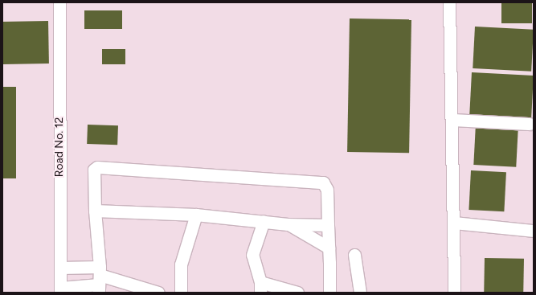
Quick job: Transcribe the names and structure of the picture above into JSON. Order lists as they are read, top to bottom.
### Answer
{
  "streets": {
    "street": ["Road No. 12"]
  }
}
